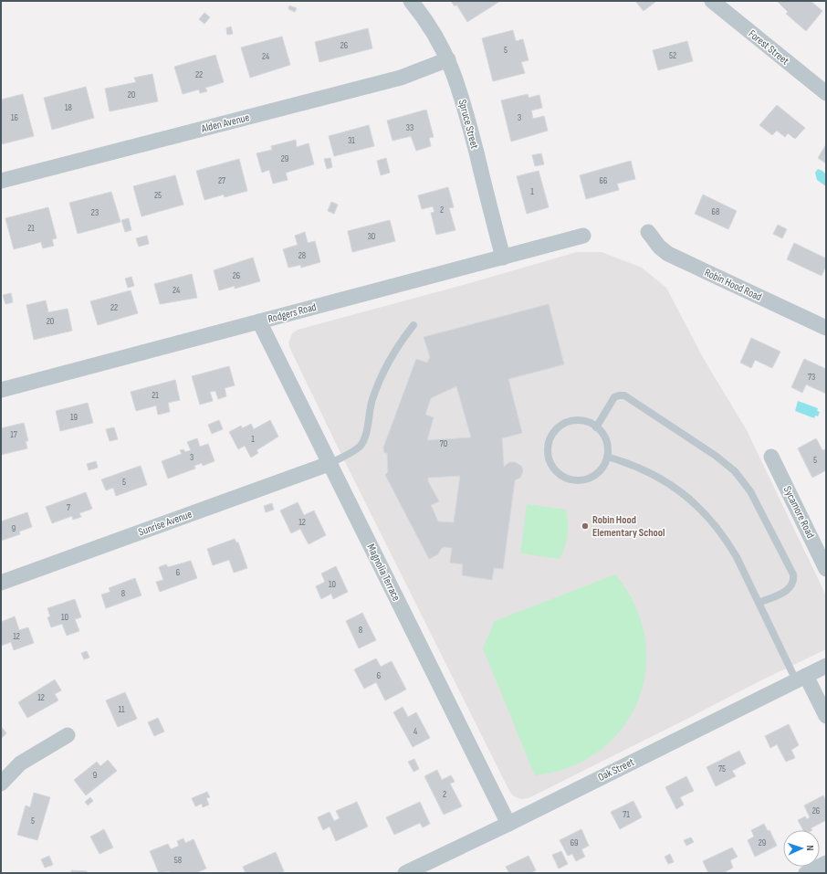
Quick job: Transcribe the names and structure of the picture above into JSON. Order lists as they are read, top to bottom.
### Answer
{
  "streets": {
    "street": [
      "Forest Street",
      "Alden Avenue",
      "Spruce Street",
      "Robin Hood Road",
      "Rodgers Road",
      "Sycamore Road",
      "Sunrise Avenue",
      "Magnolia Terrace",
      "Oak Street"
    ]
  },
  "crossings": [
    ["Alden Avenue", "Spruce Street"],
    ["Spruce Street", "Rodgers Road"],
    ["Rodgers Road", "Magnolia Terrace"],
    ["Sunrise Avenue", "Magnolia Terrace"],
    ["Magnolia Terrace", "Oak Street"]
  ],
  "places": ["Robin Hood Elementary School"],
  "house_numbers": [
    "26",
    "5",
    "52",
    "24",
    "22",
    "20",
    "18",
    "16",
    "3",
    "33",
    "31",
    "29",
    "27",
    "66",
    "1",
    "25",
    "2",
    "68",
    "23",
    "21",
    "30",
    "28",
    "26",
    "24",
    "22",
    "20",
    "73",
    "21",
    "19",
    "17",
    "1",
    "70",
    "3",
    "5",
    "5",
    "7",
    "12",
    "9",
    "6",
    "10",
    "8",
    "10",
    "8",
    "12",
    "6",
    "12",
    "11",
    "4",
    "75",
    "9",
    "2",
    "26",
    "71",
    "5",
    "69",
    "29",
    "58"
  ],
  "north": "right"
}
